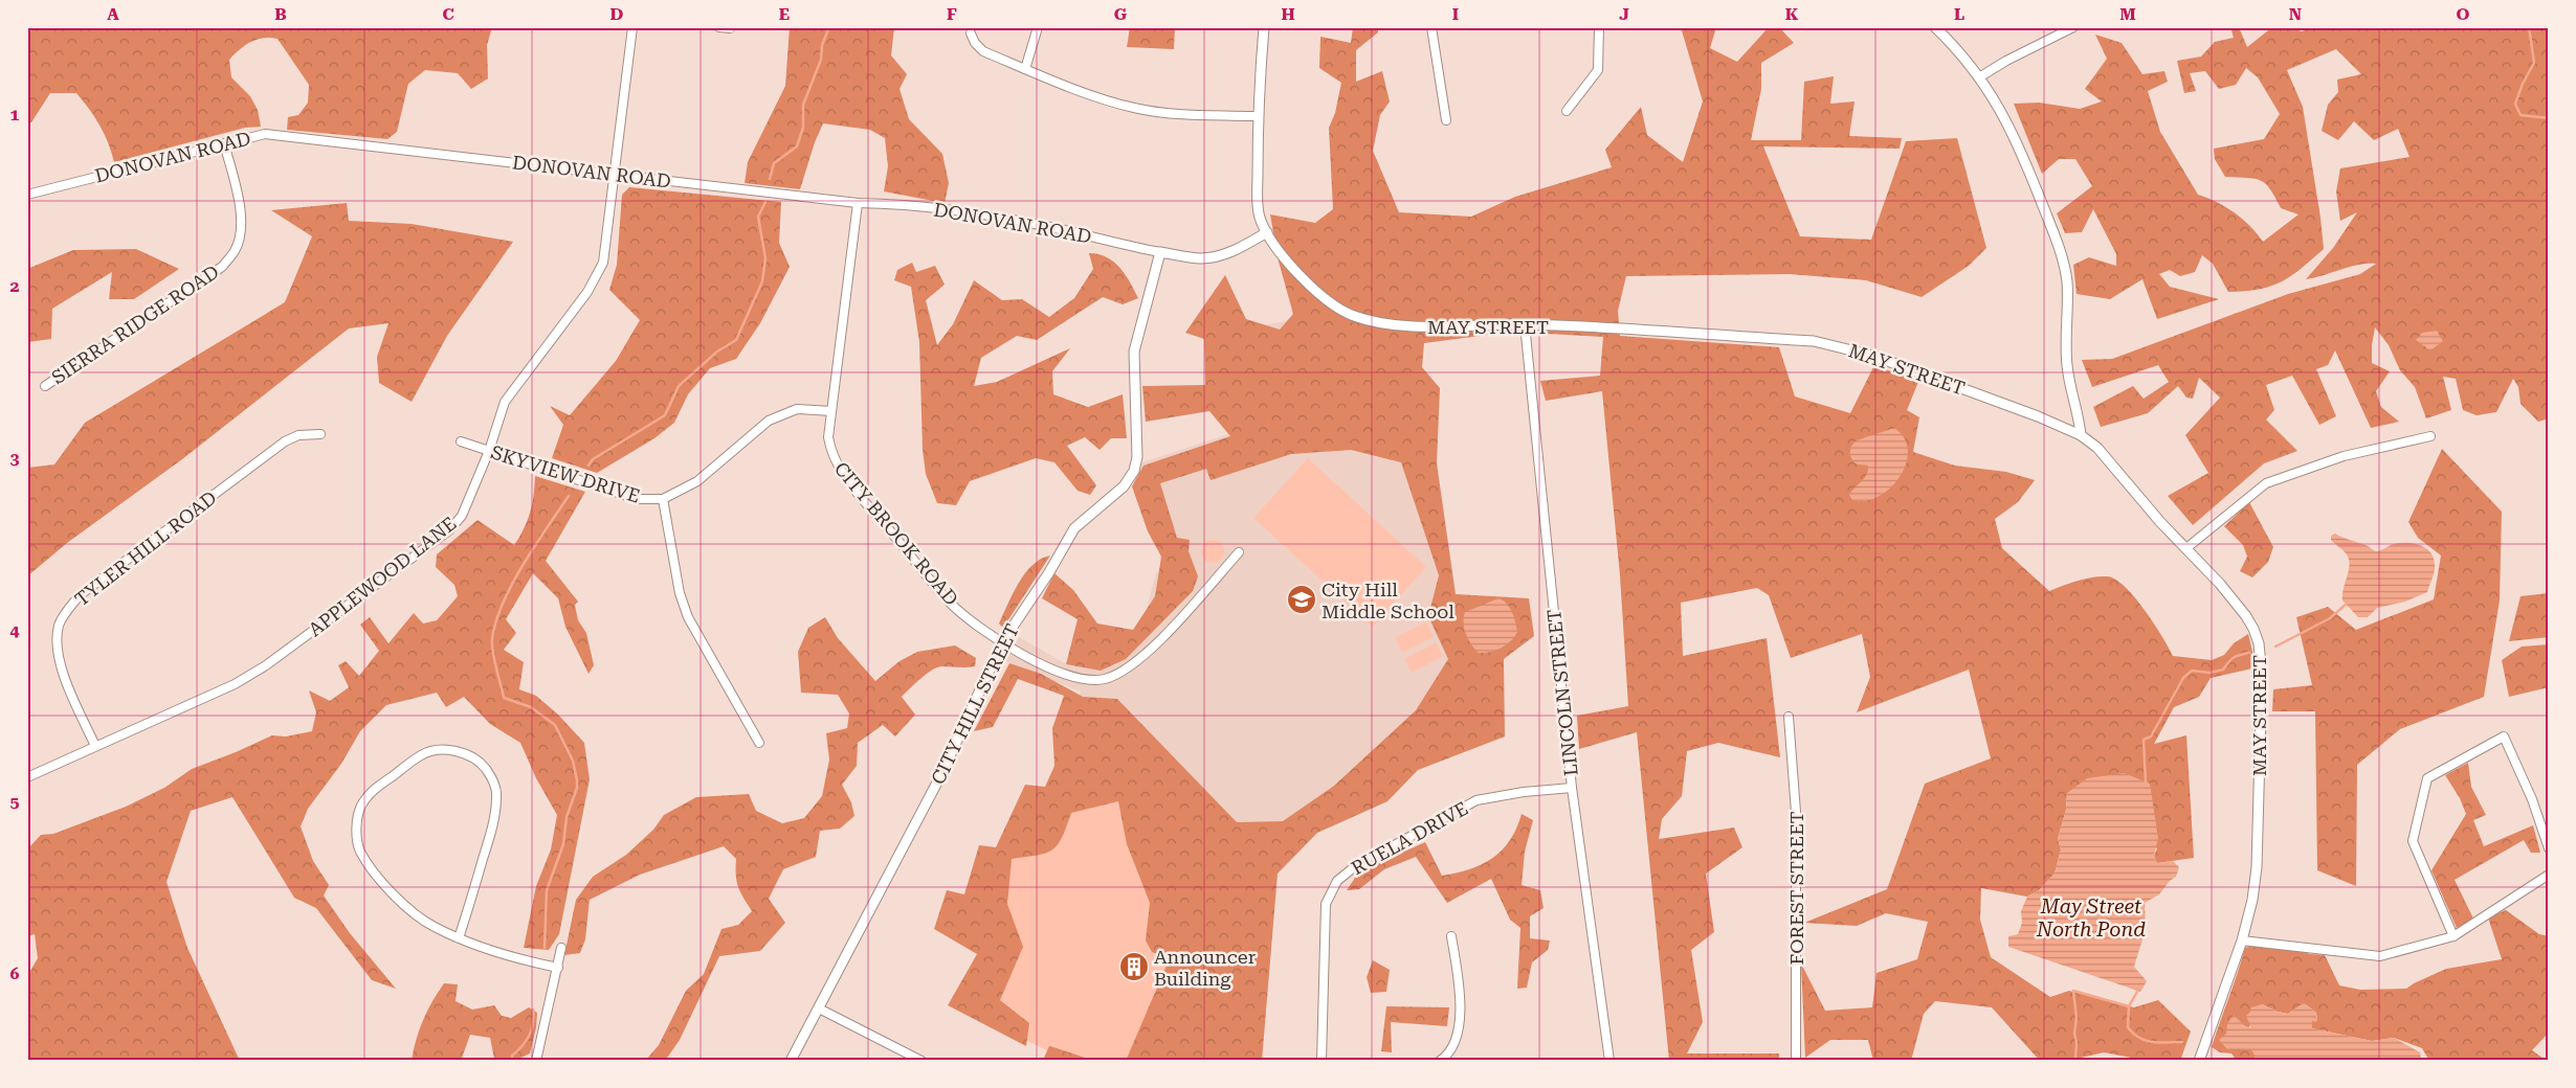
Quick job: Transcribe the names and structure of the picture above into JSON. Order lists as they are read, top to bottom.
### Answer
{
  "streets": {
    "street": [
      "DONOVAN ROAD",
      "SIERRA RIDGE ROAD",
      "MAY STREET",
      "SKYVIEW DRIVE",
      "CITY BROOK ROAD",
      "TYLER HILL ROAD",
      "APPLEWOOD LANE",
      "LINCOLN STREET",
      "CITY HILL STREET",
      "RUELA DRIVE",
      "FOREST STREET"
    ]
  },
  "crossings": [
    ["DONOVAN ROAD", "SIERRA RIDGE ROAD"],
    ["DONOVAN ROAD", "CITY BROOK ROAD"],
    ["DONOVAN ROAD", "APPLEWOOD LANE"],
    ["DONOVAN ROAD", "CITY HILL STREET"],
    ["MAY STREET", "LINCOLN STREET"],
    ["SKYVIEW DRIVE", "CITY BROOK ROAD"],
    ["SKYVIEW DRIVE", "APPLEWOOD LANE"],
    ["CITY BROOK ROAD", "CITY HILL STREET"],
    ["TYLER HILL ROAD", "APPLEWOOD LANE"],
    ["LINCOLN STREET", "RUELA DRIVE"]
  ],
  "water": ["May Street North Pond"],
  "places": {
    "school or university": ["City Hill Middle School"],
    "building": ["Announcer Building"]
  },
  "grid": {
    "columns": [
      "A",
      "B",
      "C",
      "D",
      "E",
      "F",
      "G",
      "H",
      "I",
      "J",
      "K",
      "L",
      "M",
      "N",
      "O"
    ],
    "rows": [
      "1",
      "2",
      "3",
      "4",
      "5",
      "6"
    ]
  }
}
